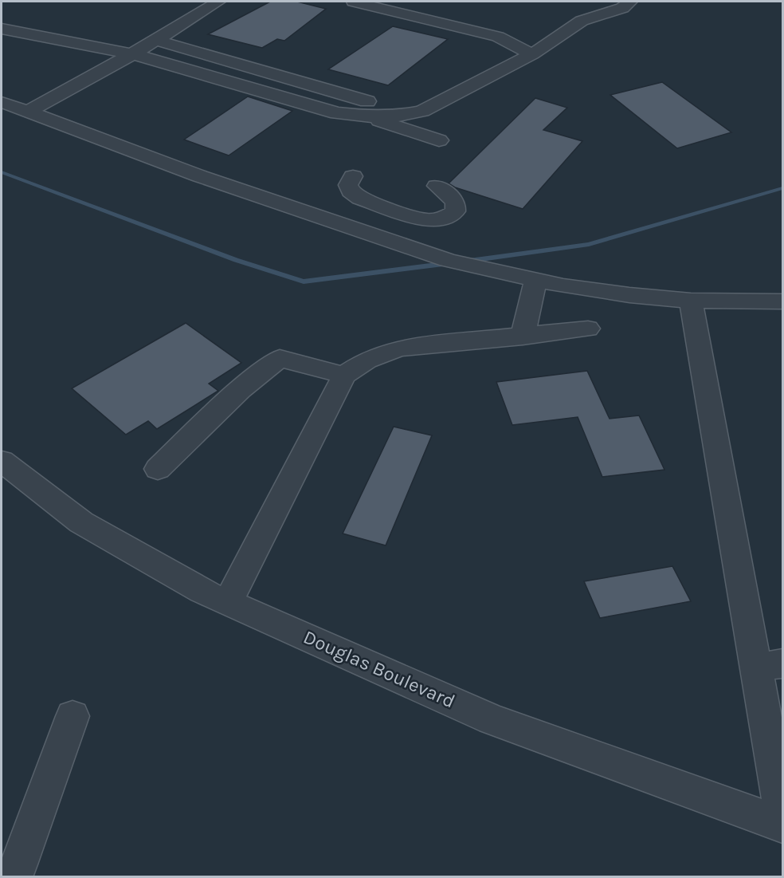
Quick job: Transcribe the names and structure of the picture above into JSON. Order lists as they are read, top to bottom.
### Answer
{
  "streets": {
    "street": ["Douglas Boulevard"]
  }
}
